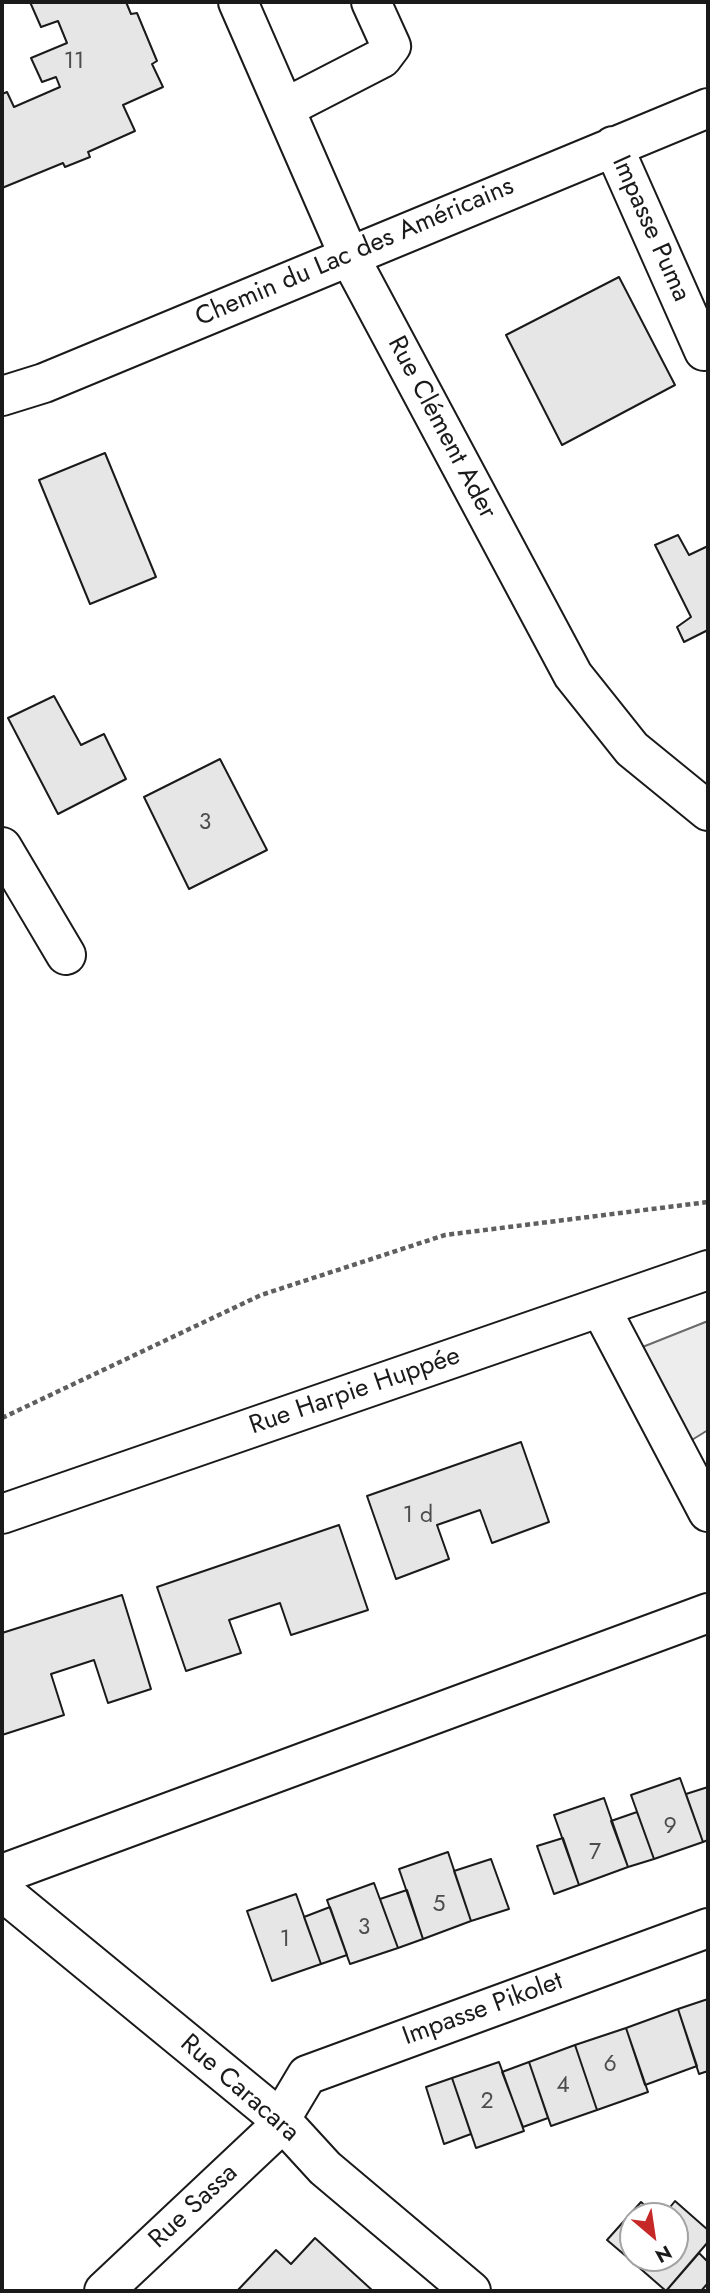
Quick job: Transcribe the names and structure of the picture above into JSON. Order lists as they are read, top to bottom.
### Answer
{
  "streets": {
    "street": [
      "Impasse Puma",
      "Chemin du Lac des Américains",
      "Rue Clément Ader",
      "Rue Harpie Huppée",
      "Impasse Pikolet",
      "Rue Caracara",
      "Rue Sassa"
    ]
  },
  "crossings": [
    ["Impasse Puma", "Chemin du Lac des Américains"],
    ["Chemin du Lac des Américains", "Rue Clément Ader"],
    ["Impasse Pikolet", "Rue Caracara"],
    ["Impasse Pikolet", "Rue Sassa"],
    ["Rue Caracara", "Rue Sassa"]
  ],
  "house_numbers": [
    "11",
    "3",
    "1 d",
    "9",
    "7",
    "5",
    "3",
    "1",
    "6",
    "4",
    "2"
  ],
  "north": "bottom right"
}
